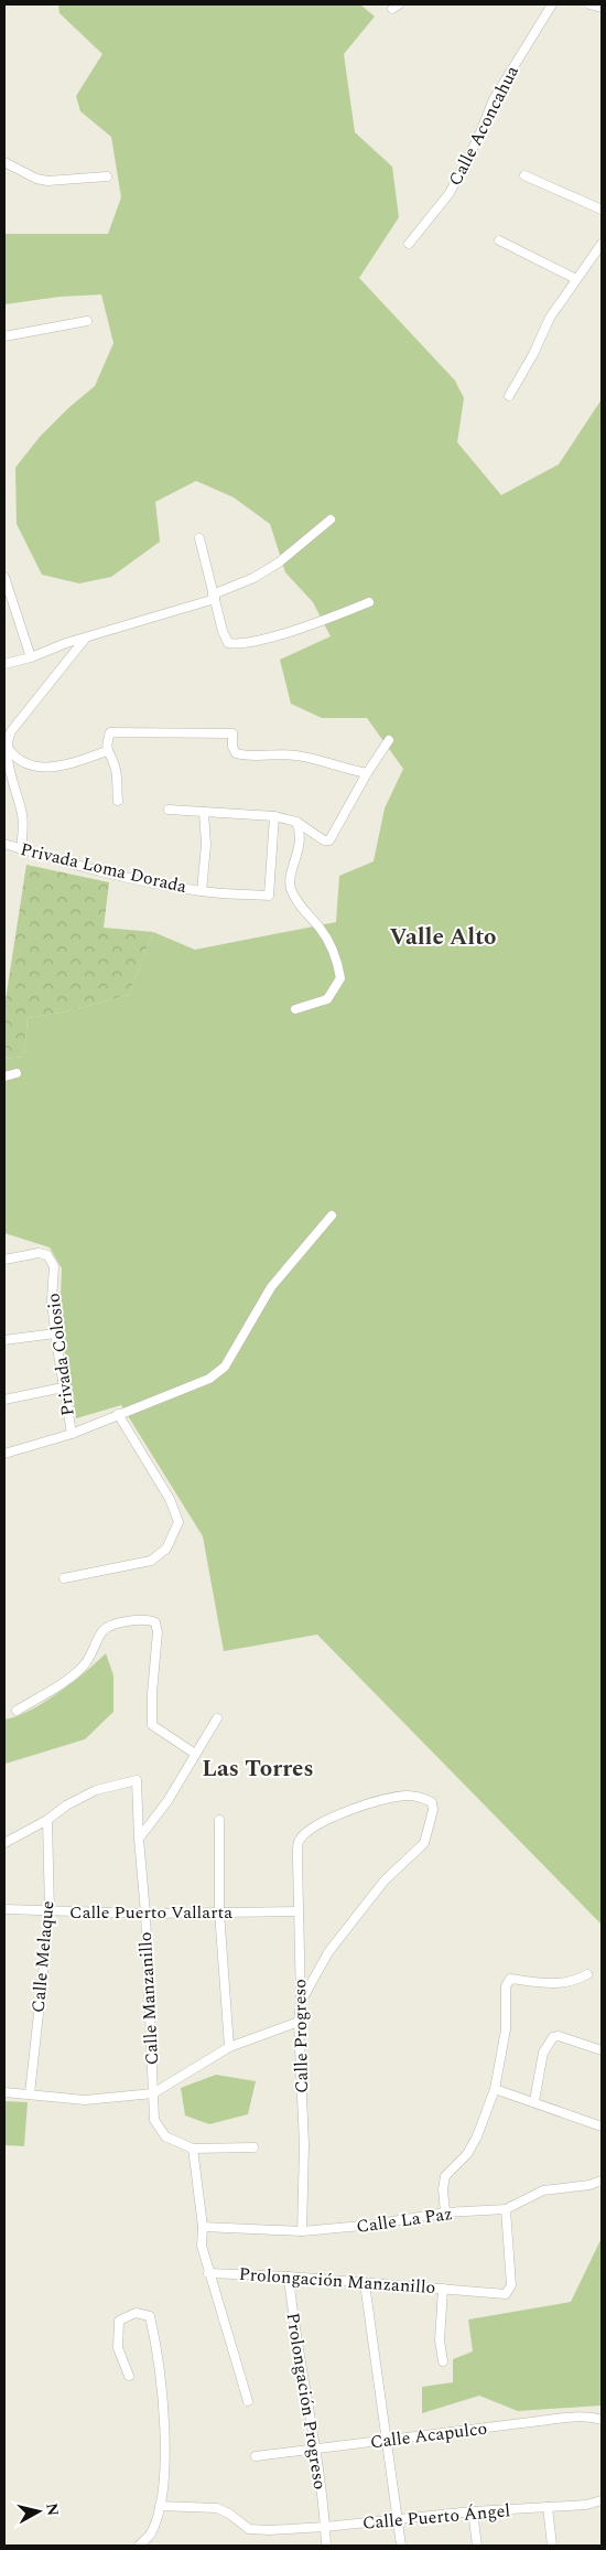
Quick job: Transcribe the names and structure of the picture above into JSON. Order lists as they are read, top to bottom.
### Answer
{
  "streets": {
    "street": [
      "Calle Aconcahua",
      "Privada Loma Dorada",
      "Privada Colosio",
      "Calle Puerto Vallarta",
      "Calle Melaque",
      "Calle Manzanillo",
      "Calle Progreso",
      "Calle La Paz",
      "Prolongación Manzanillo",
      "Prolongación Progreso",
      "Calle Acapulco",
      "Calle Puerto Ángel"
    ]
  },
  "crossings": [
    ["Calle Puerto Vallarta", "Calle Melaque"],
    ["Calle Puerto Vallarta", "Calle Manzanillo"],
    ["Calle Puerto Vallarta", "Calle Progreso"],
    ["Calle Melaque", "Calle Manzanillo"],
    ["Calle Progreso", "Calle La Paz"],
    ["Calle La Paz", "Prolongación Manzanillo"],
    ["Prolongación Manzanillo", "Prolongación Progreso"],
    ["Prolongación Progreso", "Calle Acapulco"],
    ["Prolongación Progreso", "Calle Puerto Ángel"]
  ],
  "districts": ["Valle Alto", "Las Torres"],
  "north": "right"
}
